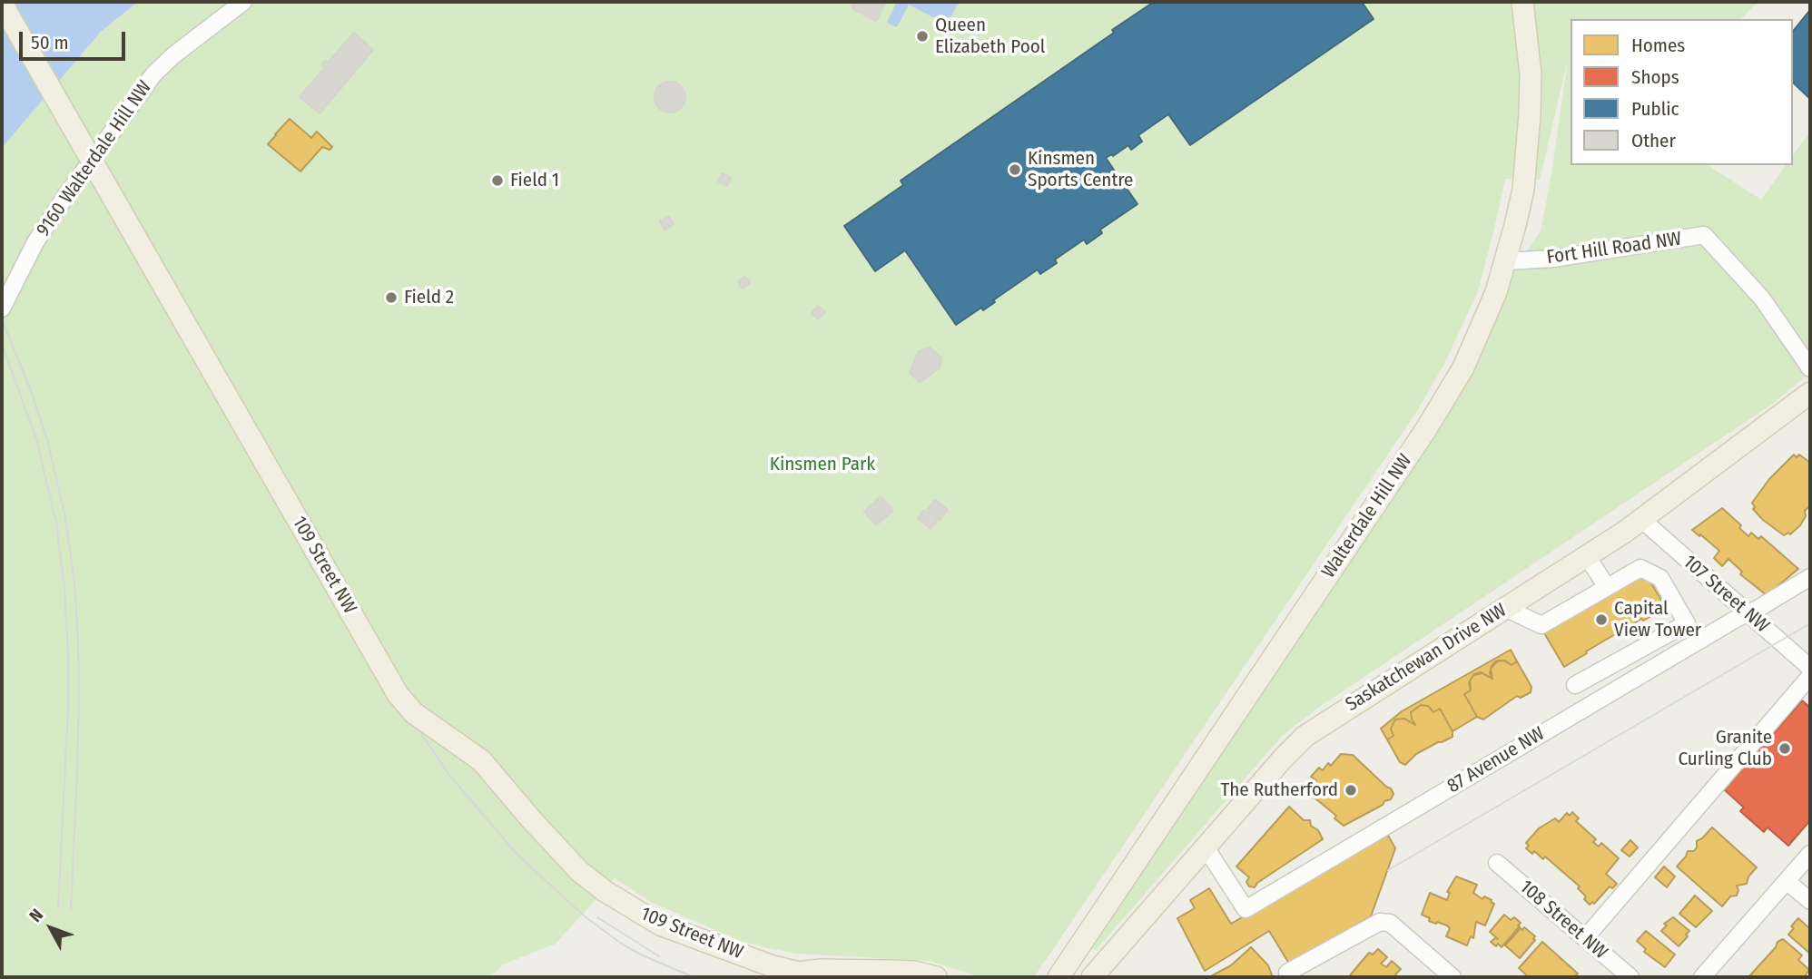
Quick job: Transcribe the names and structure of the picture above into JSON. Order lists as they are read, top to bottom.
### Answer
{
  "streets": {
    "main road": ["Walterdale Hill NW", "109 Street NW", "Saskatchewan Drive NW"],
    "street": [
      "9160 Walterdale Hill NW",
      "Fort Hill Road NW",
      "107 Street NW",
      "87 Avenue NW",
      "108 Street NW"
    ]
  },
  "crossings": [
    ["Fort Hill Road NW", "Walterdale Hill NW"],
    ["107 Street NW", "Saskatchewan Drive NW"],
    ["107 Street NW", "87 Avenue NW"],
    ["Saskatchewan Drive NW", "87 Avenue NW"]
  ],
  "parks": ["Kinsmen Park"],
  "places": [
    "Queen Elizabeth Pool",
    "Kinsmen Sports Centre",
    "Field 1",
    "Field 2",
    "Capital View Tower",
    "Granite Curling Club",
    "The Rutherford"
  ],
  "legend": [
    "Homes",
    "Shops",
    "Public",
    "Other"
  ],
  "scale_bar": "50 m",
  "north": "top left"
}
